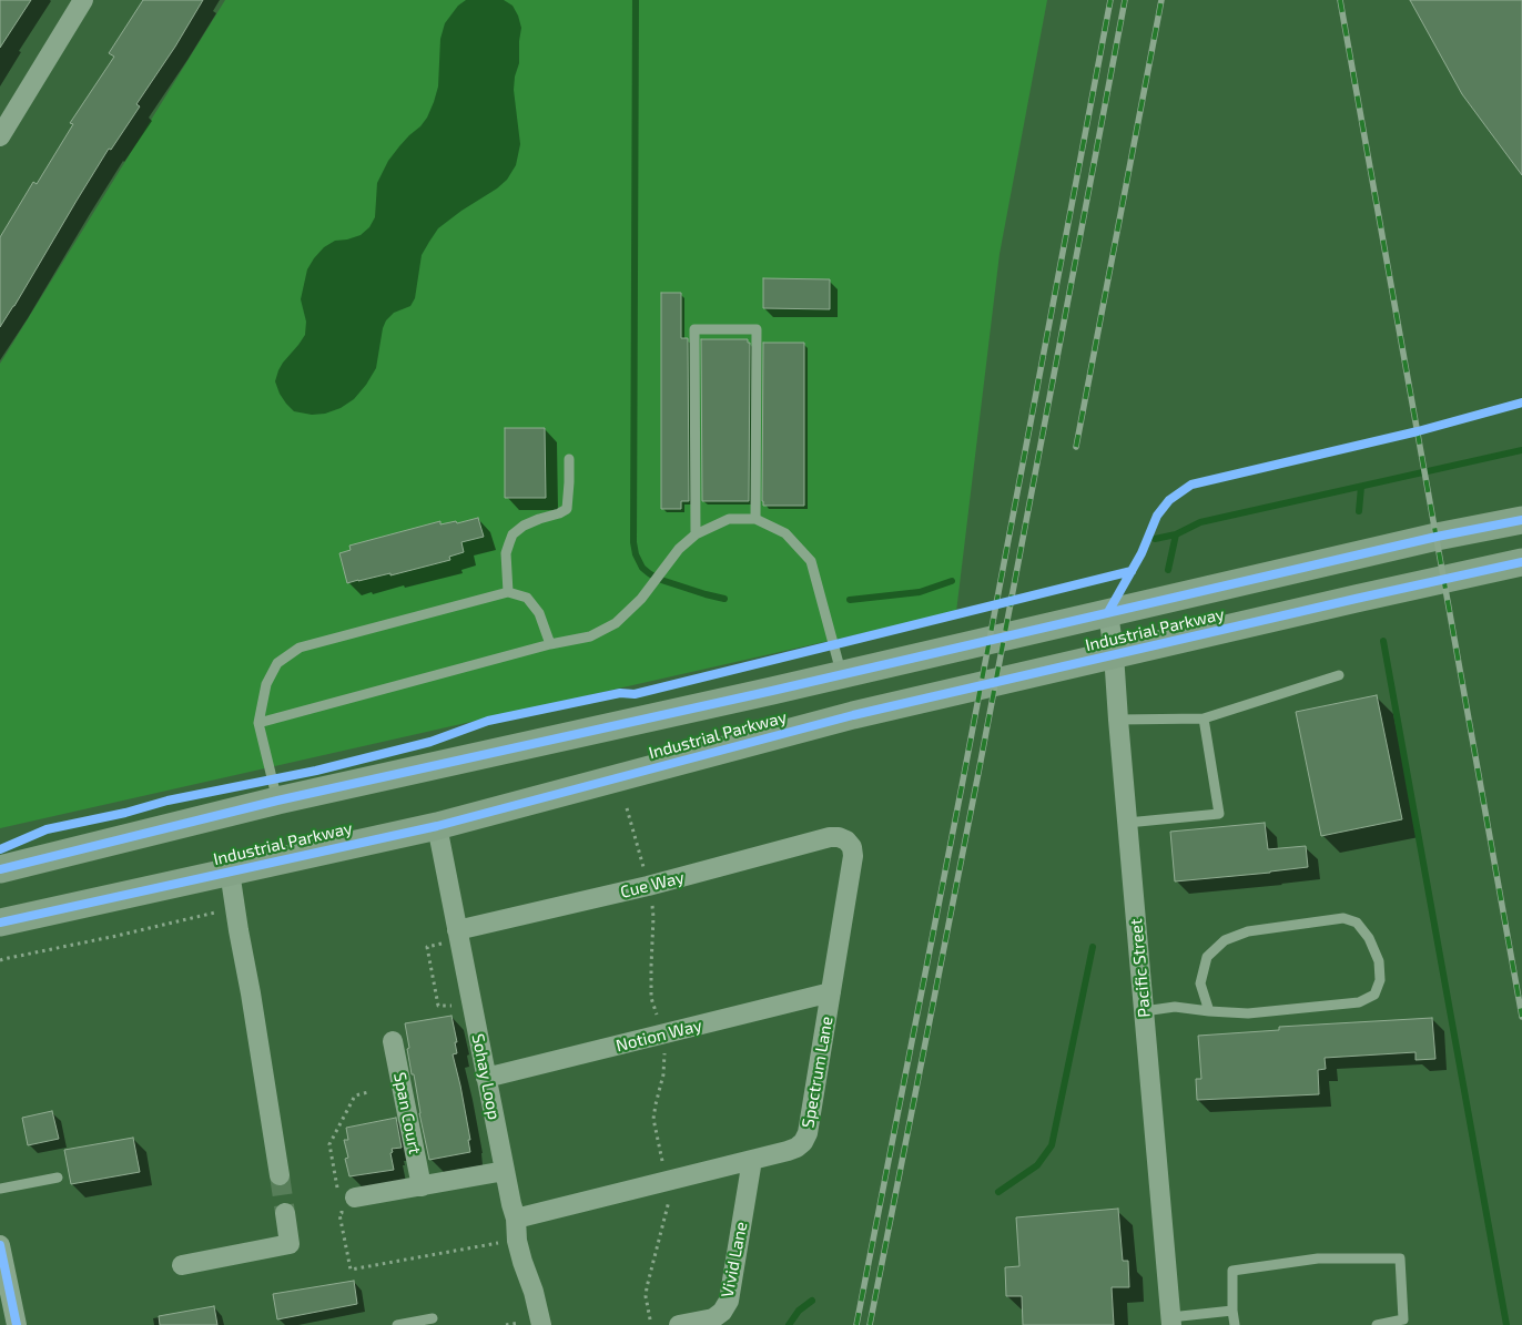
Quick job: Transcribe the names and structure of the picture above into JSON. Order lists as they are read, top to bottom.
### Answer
{
  "streets": {
    "main road": ["Industrial Parkway"],
    "street": [
      "Cue Way",
      "Pacific Street",
      "Notion Way",
      "Spectrum Lane",
      "Sohay Loop",
      "Span Court",
      "Vivid Lane"
    ]
  },
  "crossings": [
    ["Industrial Parkway", "Pacific Street"],
    ["Industrial Parkway", "Sohay Loop"],
    ["Cue Way", "Spectrum Lane"],
    ["Cue Way", "Sohay Loop"],
    ["Notion Way", "Spectrum Lane"],
    ["Notion Way", "Sohay Loop"],
    ["Spectrum Lane", "Sohay Loop"],
    ["Spectrum Lane", "Vivid Lane"]
  ]
}
